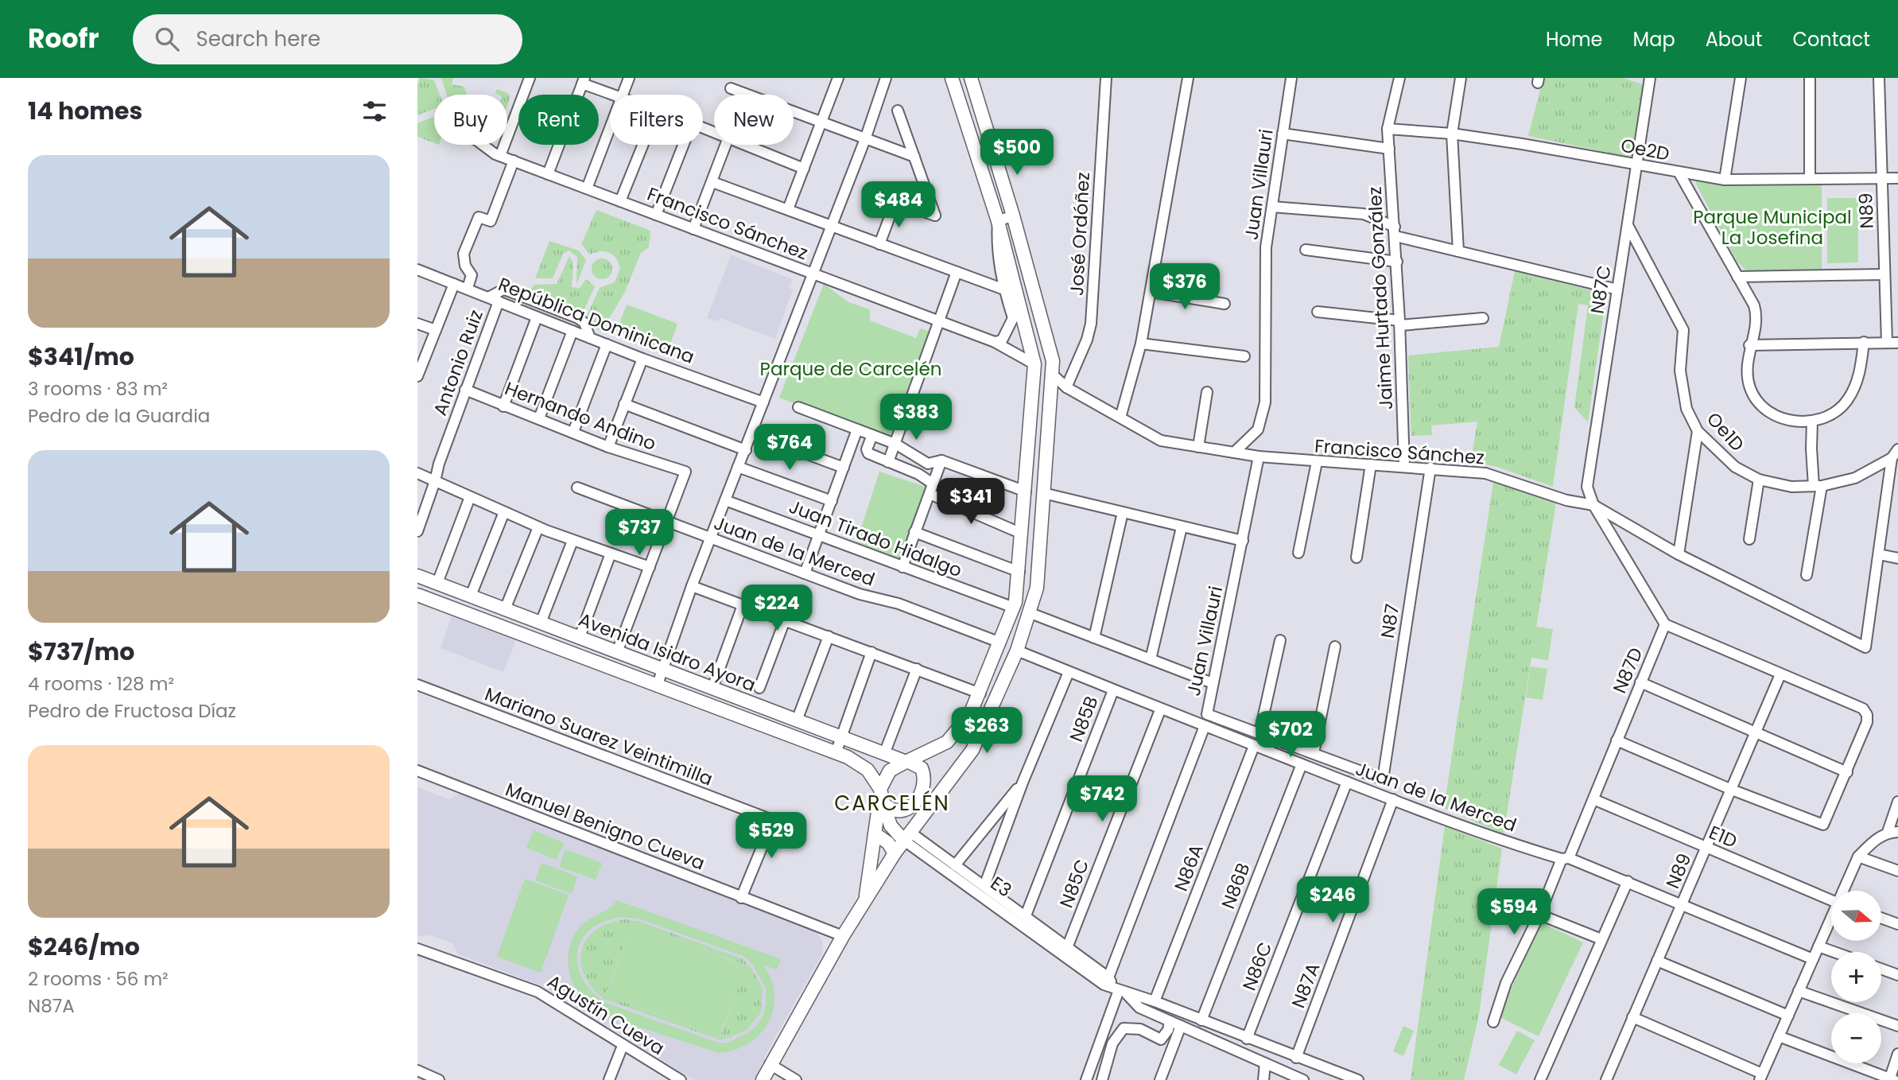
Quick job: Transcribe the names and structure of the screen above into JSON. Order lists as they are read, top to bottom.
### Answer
{
  "streets": {
    "street": [
      "Oe2D",
      "Juan Villauri",
      "N89",
      "Francisco Sánchez",
      "José Ordóñez",
      "N87C",
      "Jaime Hurtado González",
      "República Dominicana",
      "Antonio Ruiz",
      "Hernando Andino",
      "Oe1D",
      "Juan Tirado Hidalgo",
      "Juan de la Merced",
      "N87",
      "Avenida Isidro Ayora",
      "N87D",
      "N85B",
      "Mariano Suarez Veintimilla",
      "Manuel Benigno Cueva",
      "E1D",
      "N86A",
      "N85C",
      "N86B",
      "E3",
      "N86C",
      "N87A",
      "Agustín Cueva"
    ]
  },
  "crossings": [
    ["Oe2D", "N89"],
    ["Oe2D", "N87C"],
    ["Oe2D", "Jaime Hurtado González"],
    ["Juan Villauri", "Francisco Sánchez"],
    ["Juan Villauri", "N87"],
    ["N89", "Juan de la Merced"],
    ["N89", "E1D"],
    ["Francisco Sánchez", "José Ordóñez"],
    ["Francisco Sánchez", "N87C"],
    ["Francisco Sánchez", "Jaime Hurtado González"],
    ["Francisco Sánchez", "N87"],
    ["N87C", "Oe1D"],
    ["República Dominicana", "Antonio Ruiz"],
    ["Antonio Ruiz", "Hernando Andino"],
    ["Hernando Andino", "Juan de la Merced"],
    ["Juan de la Merced", "N87D"],
    ["Juan de la Merced", "N85B"],
    ["Juan de la Merced", "N86A"],
    ["Juan de la Merced", "N85C"],
    ["Juan de la Merced", "N86B"],
    ["Juan de la Merced", "N86C"],
    ["Juan de la Merced", "N87A"],
    ["Avenida Isidro Ayora", "E3"],
    ["N87D", "E1D"],
    ["N85B", "E3"],
    ["Mariano Suarez Veintimilla", "Manuel Benigno Cueva"],
    ["N86A", "E3"],
    ["N85C", "E3"],
    ["N86B", "E3"],
    ["E3", "N86C"],
    ["E3", "N87A"]
  ],
  "districts": ["CARCELÉN"],
  "parks": ["Parque Municipal La Josefina", "Parque de Carcelén"],
  "north": "right",
  "page": {
    "header": "Roofr",
    "search": "Search here",
    "nav": [
      "Home",
      "Map",
      "About",
      "Contact"
    ],
    "heading": "14 homes",
    "chip": [
      "Buy",
      "Rent",
      "Filters",
      "New"
    ],
    "price": [
      "$500",
      "$484",
      "$376",
      "$383",
      "$764",
      "$341",
      "$737",
      "$224",
      "$263",
      "$702",
      "$742",
      "$529",
      "$246",
      "$594"
    ],
    "list": [
      {
        "name": "$341/mo",
        "note": "3 rooms · 83 m² · Pedro de la Guardia"
      },
      {
        "name": "$737/mo",
        "note": "4 rooms · 128 m² · Pedro de Fructosa Díaz"
      },
      {
        "name": "$246/mo",
        "note": "2 rooms · 56 m² · N87A"
      }
    ],
    "map_buttons": ["+", "−"]
  }
}
